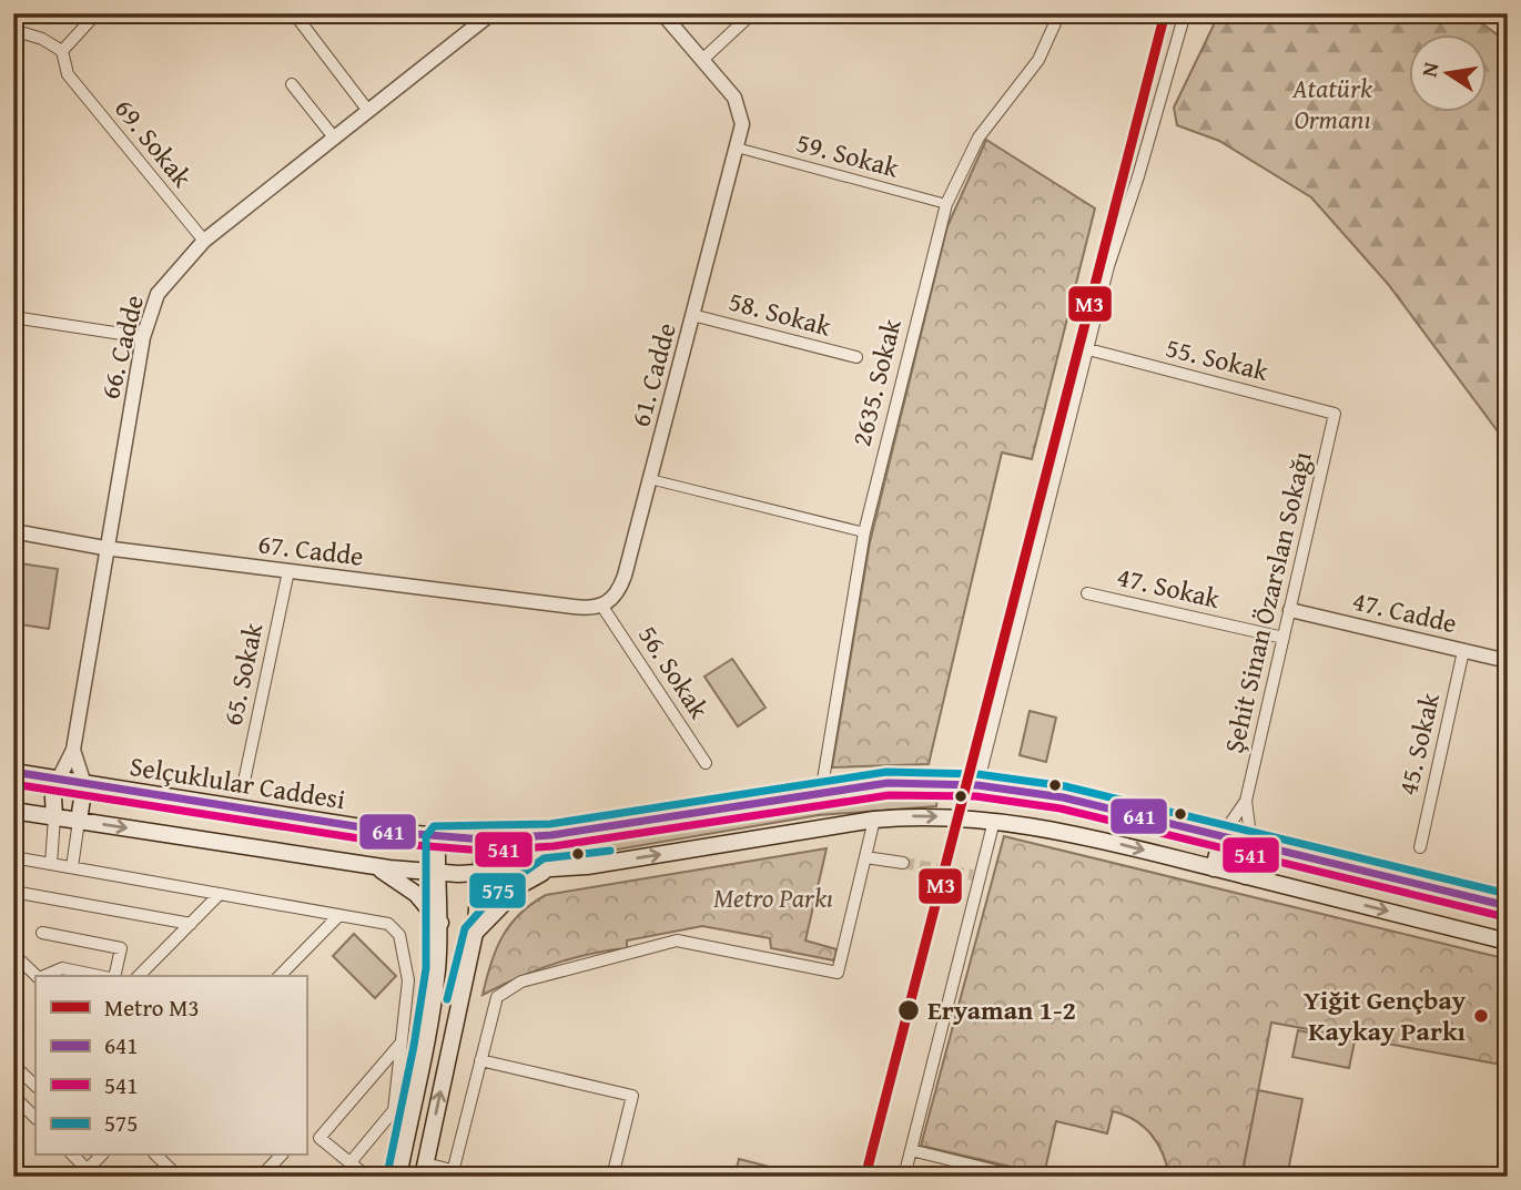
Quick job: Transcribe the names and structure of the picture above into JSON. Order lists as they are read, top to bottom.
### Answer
{
  "streets": {
    "main road": ["Selçuklular Caddesi"],
    "street": [
      "69. Sokak",
      "59. Sokak",
      "58. Sokak",
      "66. Cadde",
      "55. Sokak",
      "61. Cadde",
      "2635. Sokak",
      "67. Cadde",
      "47. Sokak",
      "Şehit Sinan Özarslan Sokağı",
      "47. Cadde",
      "56. Sokak",
      "65. Sokak",
      "45. Sokak"
    ]
  },
  "crossings": [
    ["69. Sokak", "66. Cadde"],
    ["59. Sokak", "61. Cadde"],
    ["59. Sokak", "2635. Sokak"],
    ["58. Sokak", "61. Cadde"],
    ["66. Cadde", "67. Cadde"],
    ["66. Cadde", "Selçuklular Caddesi"],
    ["55. Sokak", "Şehit Sinan Özarslan Sokağı"],
    ["61. Cadde", "67. Cadde"],
    ["61. Cadde", "56. Sokak"],
    ["2635. Sokak", "Selçuklular Caddesi"],
    ["67. Cadde", "56. Sokak"],
    ["67. Cadde", "65. Sokak"],
    ["47. Sokak", "Şehit Sinan Özarslan Sokağı"],
    ["Şehit Sinan Özarslan Sokağı", "47. Cadde"],
    ["47. Cadde", "45. Sokak"]
  ],
  "parks": ["Atatürk Ormanı", "Metro Parkı"],
  "places": ["Eryaman 1-2", "Yiğit Gençbay Kaykay Parkı"],
  "lines": [
    "metro line M3",
    "transit line 641",
    "transit line 575",
    "transit line 541"
  ],
  "legend": [
    "Metro M3",
    "641",
    "541",
    "575"
  ],
  "north": "left"
}
